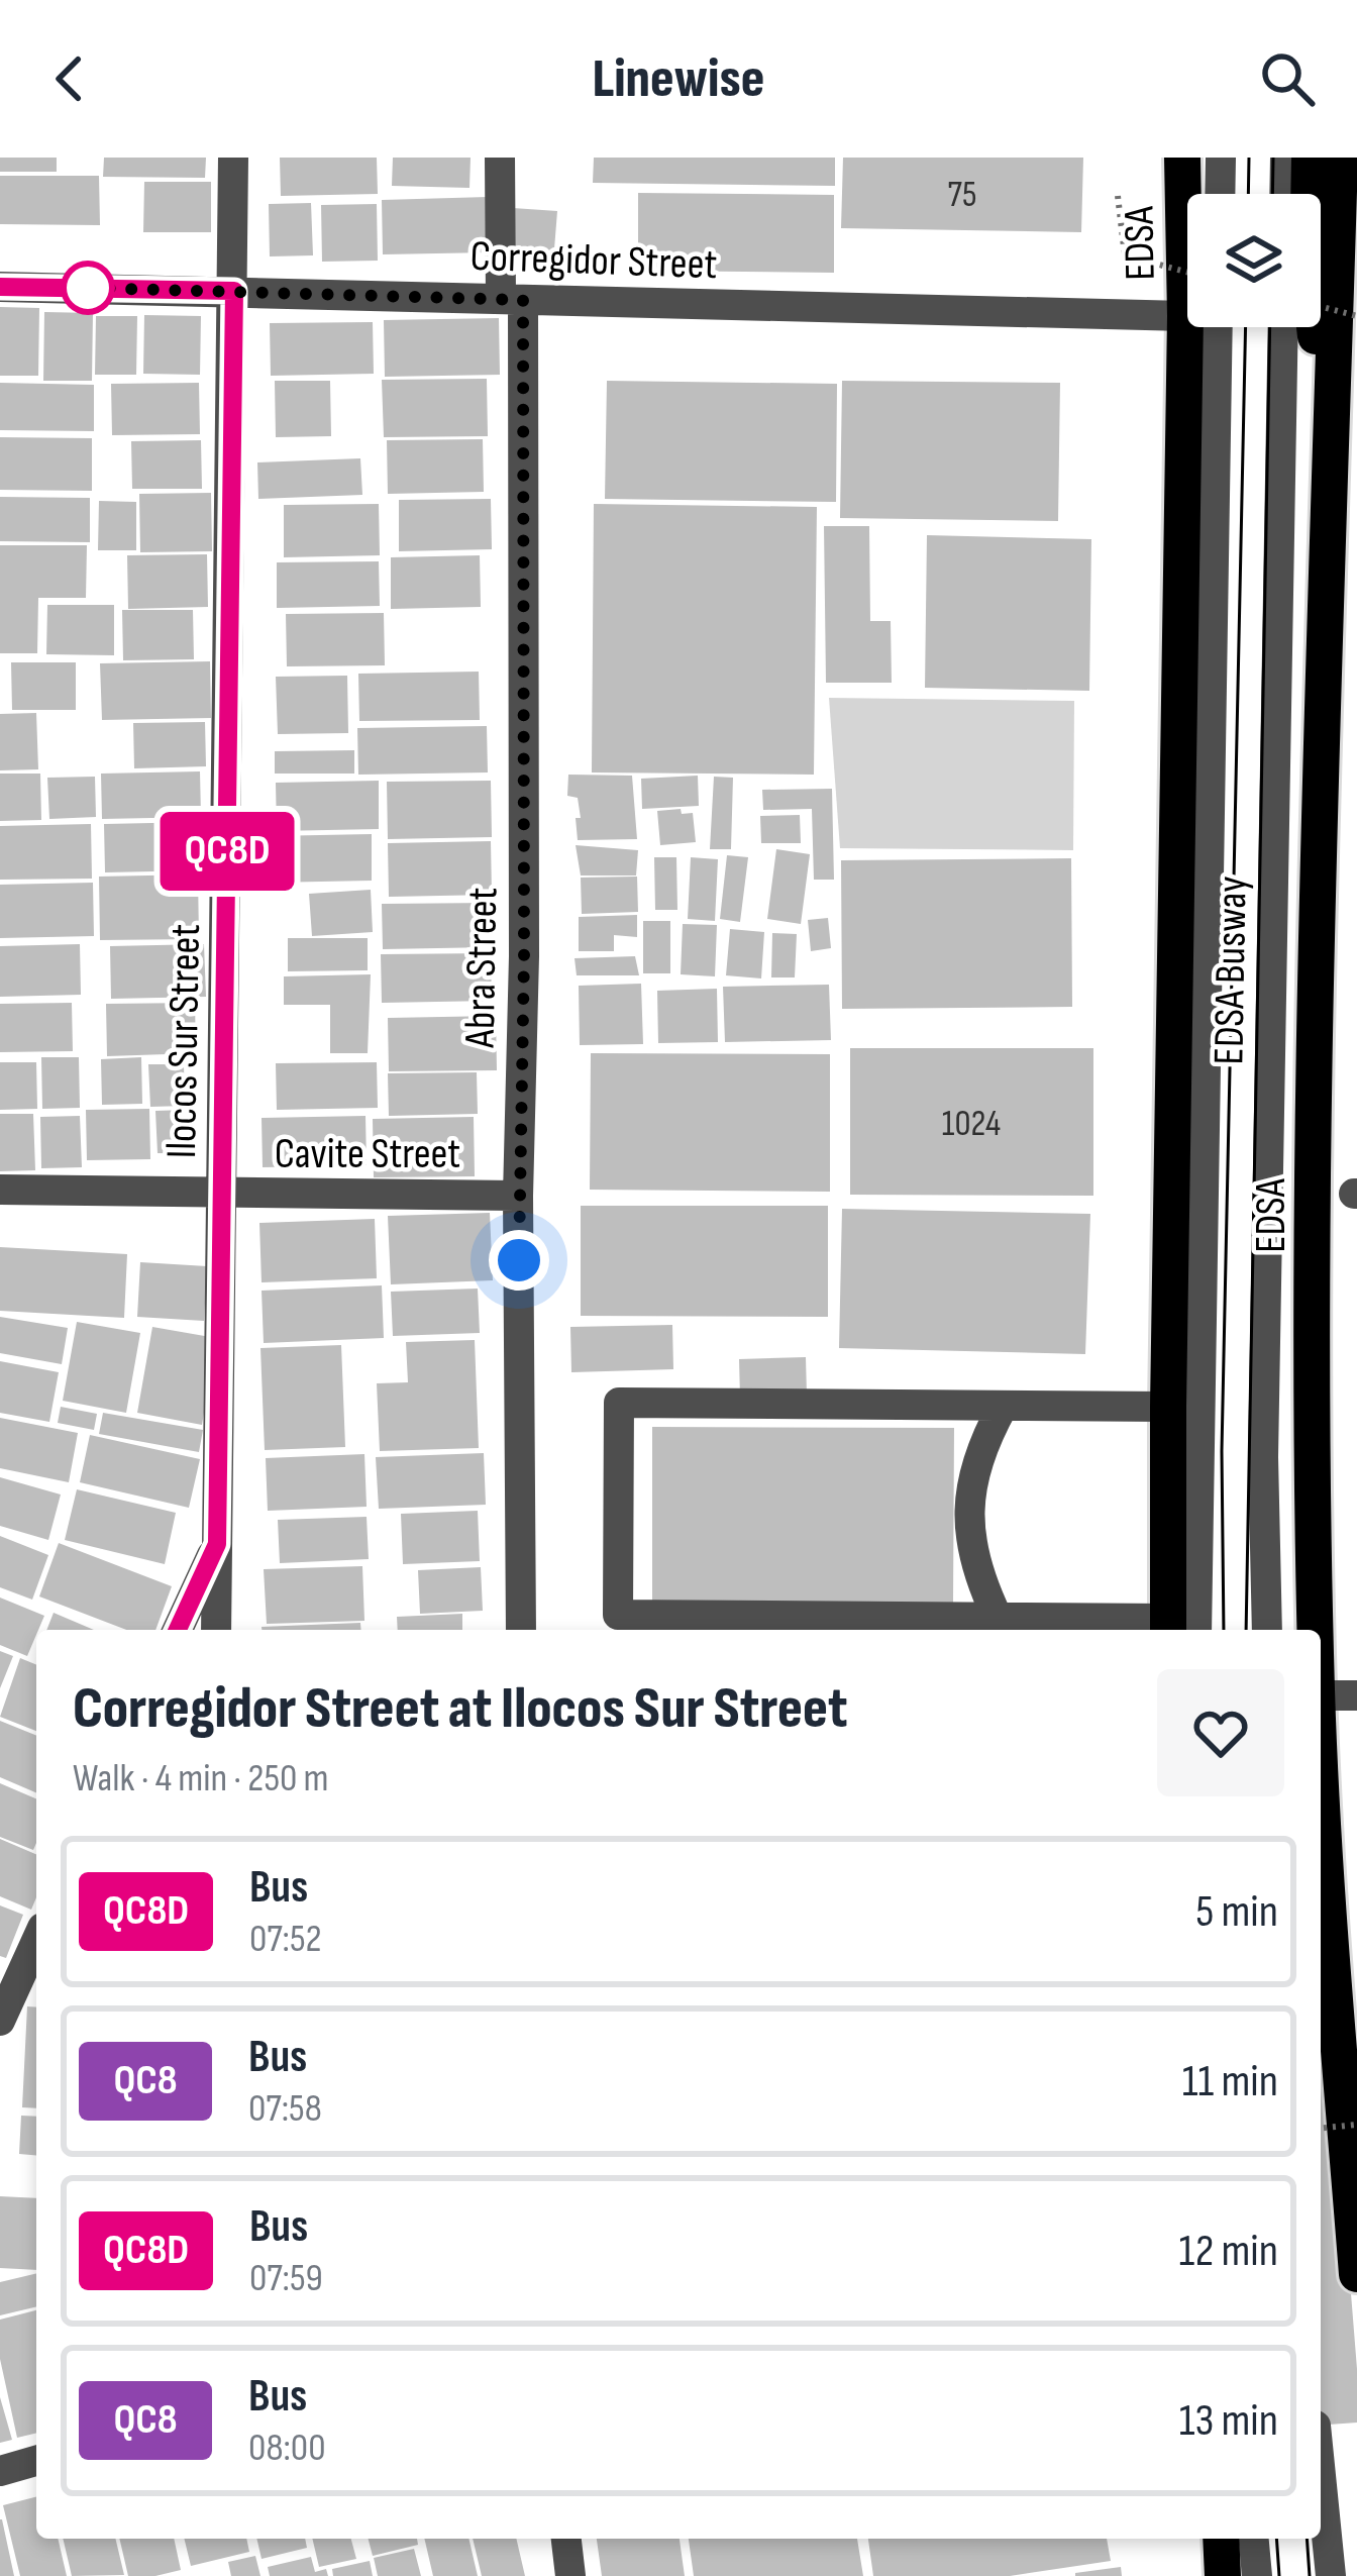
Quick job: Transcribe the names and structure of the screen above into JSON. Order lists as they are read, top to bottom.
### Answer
{
  "streets": {
    "highway": ["EDSA"],
    "street": [
      "Corregidor Street",
      "Abra Street",
      "EDSA Busway",
      "Ilocos Sur Street",
      "Cavite Street"
    ]
  },
  "crossings": [
    ["EDSA", "EDSA Busway"],
    ["Corregidor Street", "Abra Street"],
    ["Corregidor Street", "Ilocos Sur Street"],
    ["Abra Street", "Cavite Street"],
    ["Ilocos Sur Street", "Cavite Street"]
  ],
  "lines": ["bus line QC8D"],
  "house_numbers": ["75", "1024"],
  "page": {
    "header": "Linewise",
    "on_map": "QC8D",
    "heading": ["Corregidor Street at Ilocos Sur Street", "Walk · 4 min · 250 m"],
    "list": [
      {
        "mark": "QC8D",
        "name": "Bus",
        "note": "07:52",
        "value": "5 min"
      },
      {
        "mark": "QC8",
        "name": "Bus",
        "note": "07:58",
        "value": "11 min"
      },
      {
        "mark": "QC8D",
        "name": "Bus",
        "note": "07:59",
        "value": "12 min"
      },
      {
        "mark": "QC8",
        "name": "Bus",
        "note": "08:00",
        "value": "13 min"
      }
    ]
  }
}
